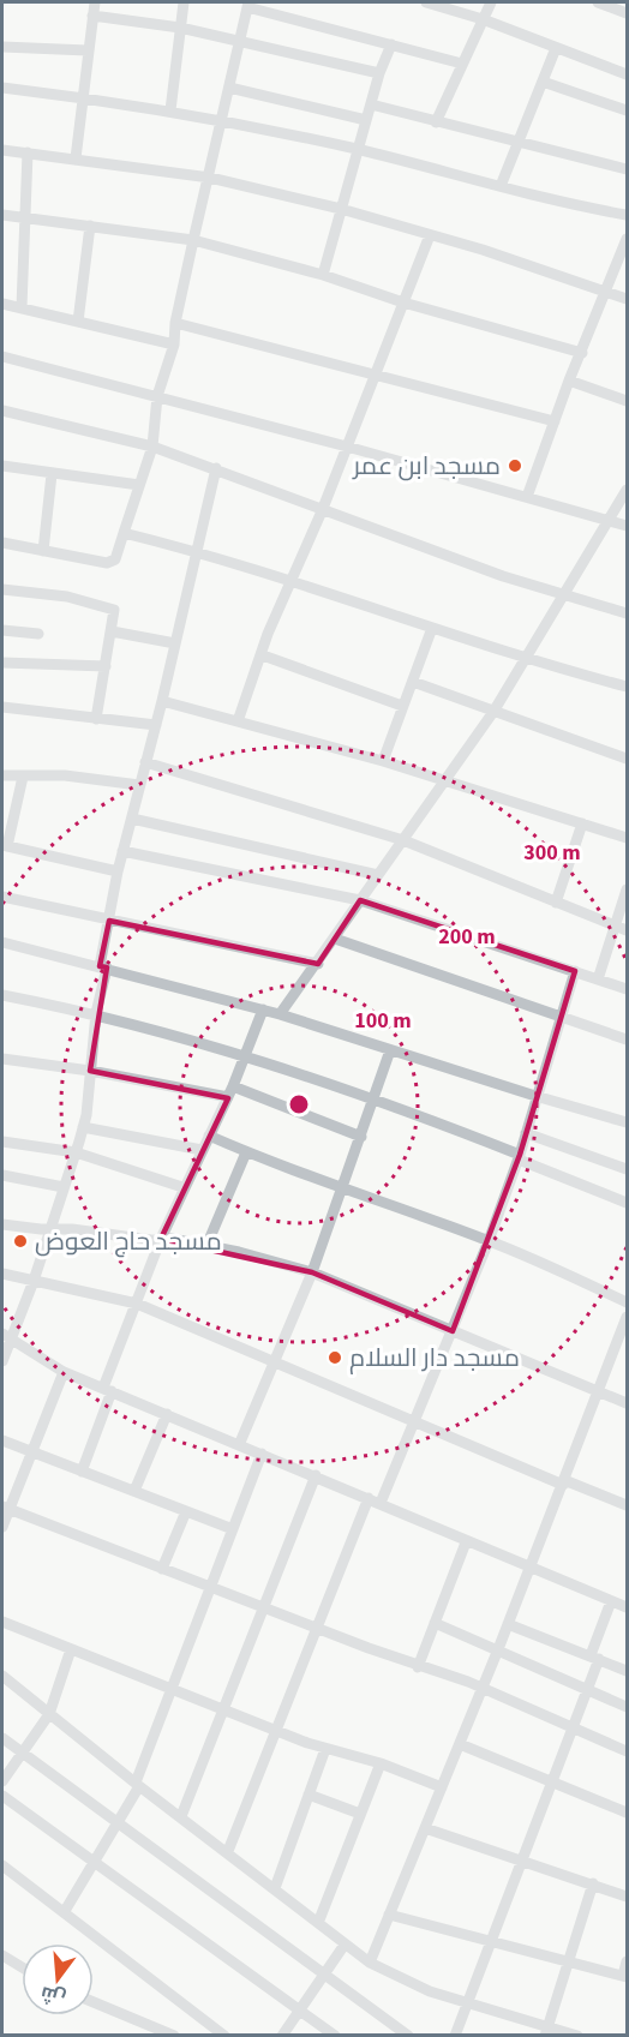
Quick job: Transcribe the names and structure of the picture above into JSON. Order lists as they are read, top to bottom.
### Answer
{
  "places": ["مسجد ابن عمر", "مسجد حاج العوض", "مسجد دار السلام"],
  "north": "bottom",
  "rings": ["300 m", "200 m", "100 m"]
}
